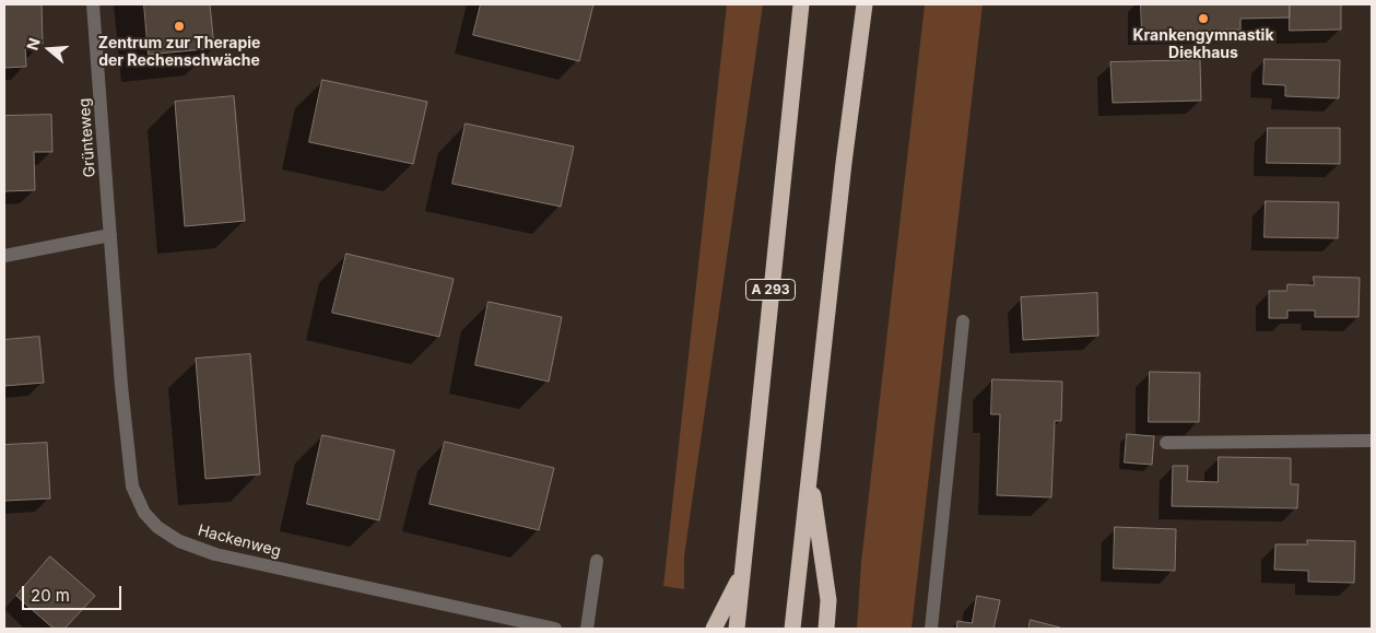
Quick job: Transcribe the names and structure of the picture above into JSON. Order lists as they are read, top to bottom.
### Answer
{
  "streets": {
    "highway": ["A 293"],
    "street": ["Grünteweg", "Hackenweg"]
  },
  "crossings": [
    ["Grünteweg", "Hackenweg"]
  ],
  "places": ["Krankengymnastik Diekhaus", "Zentrum zur Therapie der Rechenschwäche"],
  "scale_bar": "20 m",
  "north": "left"
}
